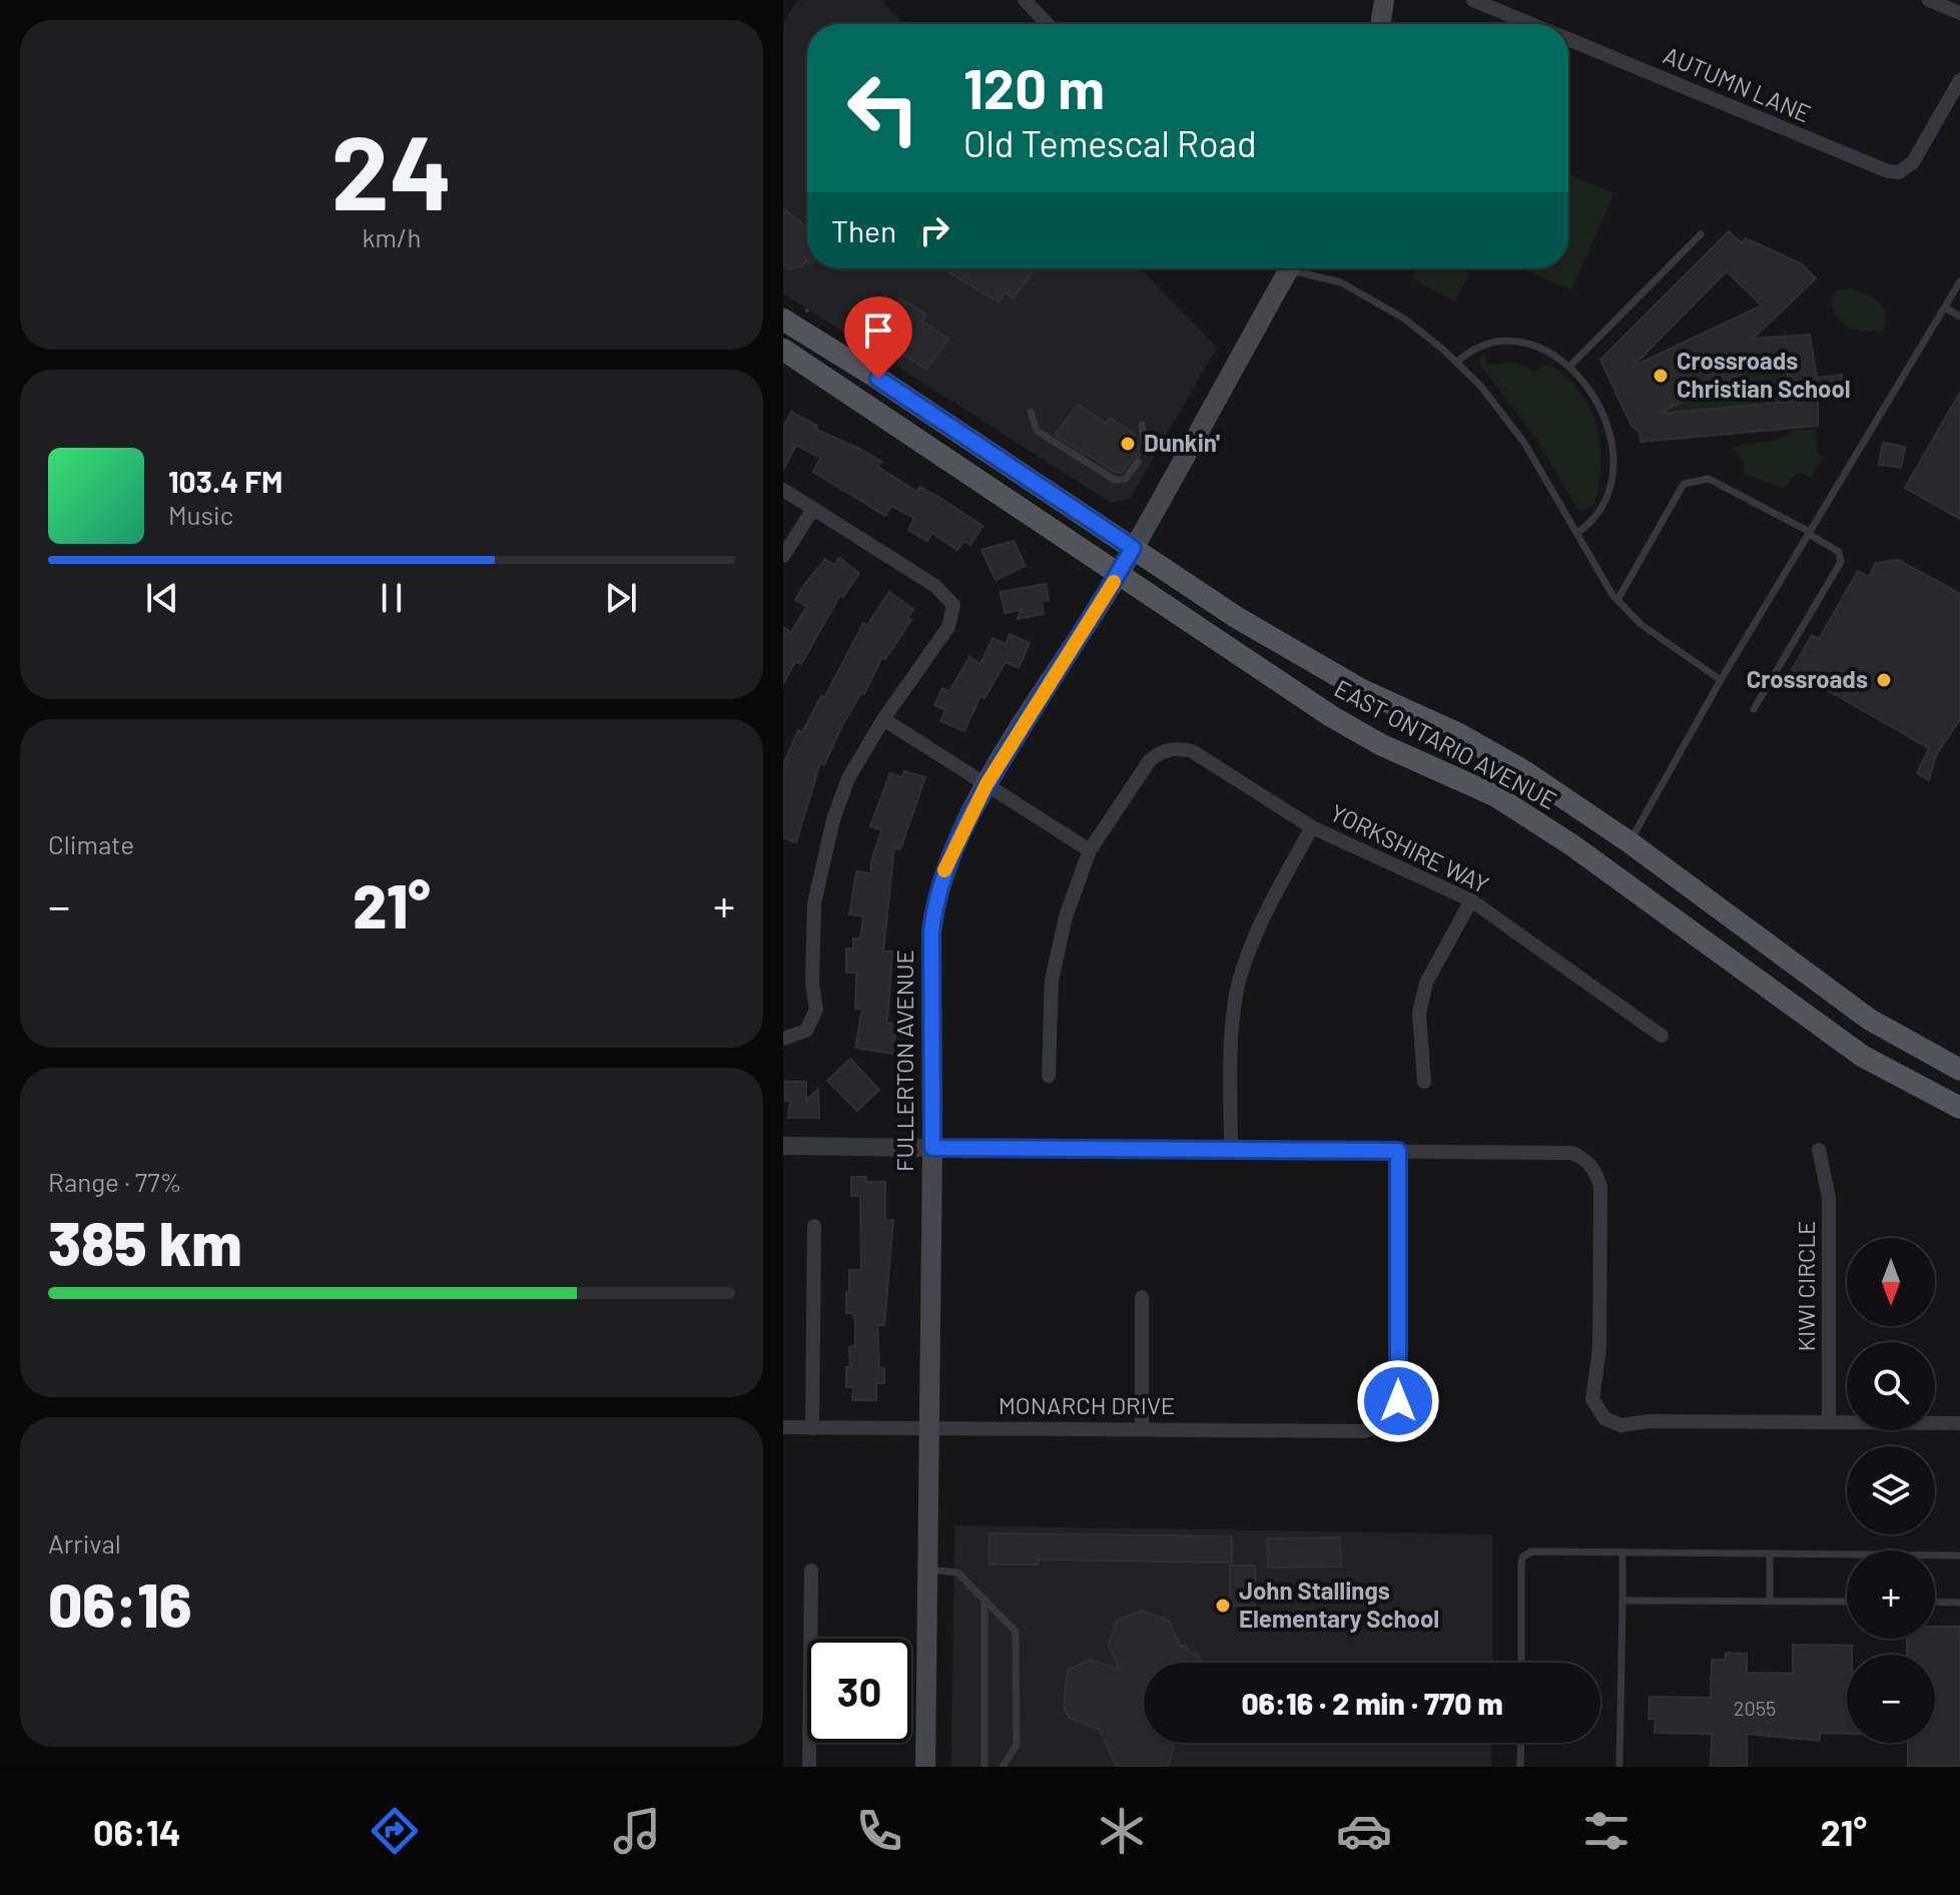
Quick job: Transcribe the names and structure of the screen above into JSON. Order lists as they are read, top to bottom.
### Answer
{
  "streets": {
    "main road": ["EAST ONTARIO AVENUE", "FULLERTON AVENUE"],
    "street": [
      "AUTUMN LANE",
      "YORKSHIRE WAY",
      "KIWI CIRCLE",
      "MONARCH DRIVE"
    ]
  },
  "crossings": [
    ["EAST ONTARIO AVENUE", "FULLERTON AVENUE"],
    ["FULLERTON AVENUE", "MONARCH DRIVE"]
  ],
  "places": [
    "Crossroads Christian School",
    "Dunkin'",
    "Crossroads",
    "John Stallings Elementary School"
  ],
  "house_numbers": ["2055"],
  "north": "bottom",
  "page": {
    "tile": [
      ["24", "km/h"],
      "Climate",
      ["Range · 77%", "385 km"],
      ["Arrival", "06:16"]
    ],
    "turn": ["120 m", "Old Temescal Road"],
    "then": "Then",
    "song": ["103.4 FM", "Music"],
    "heat": ["−", "21°", "+"],
    "map_buttons": ["+", "−"],
    "limit": "30",
    "trip": "06:16 · 2 min · 770 m",
    "tabs": ["06:14", "21°"]
  }
}
